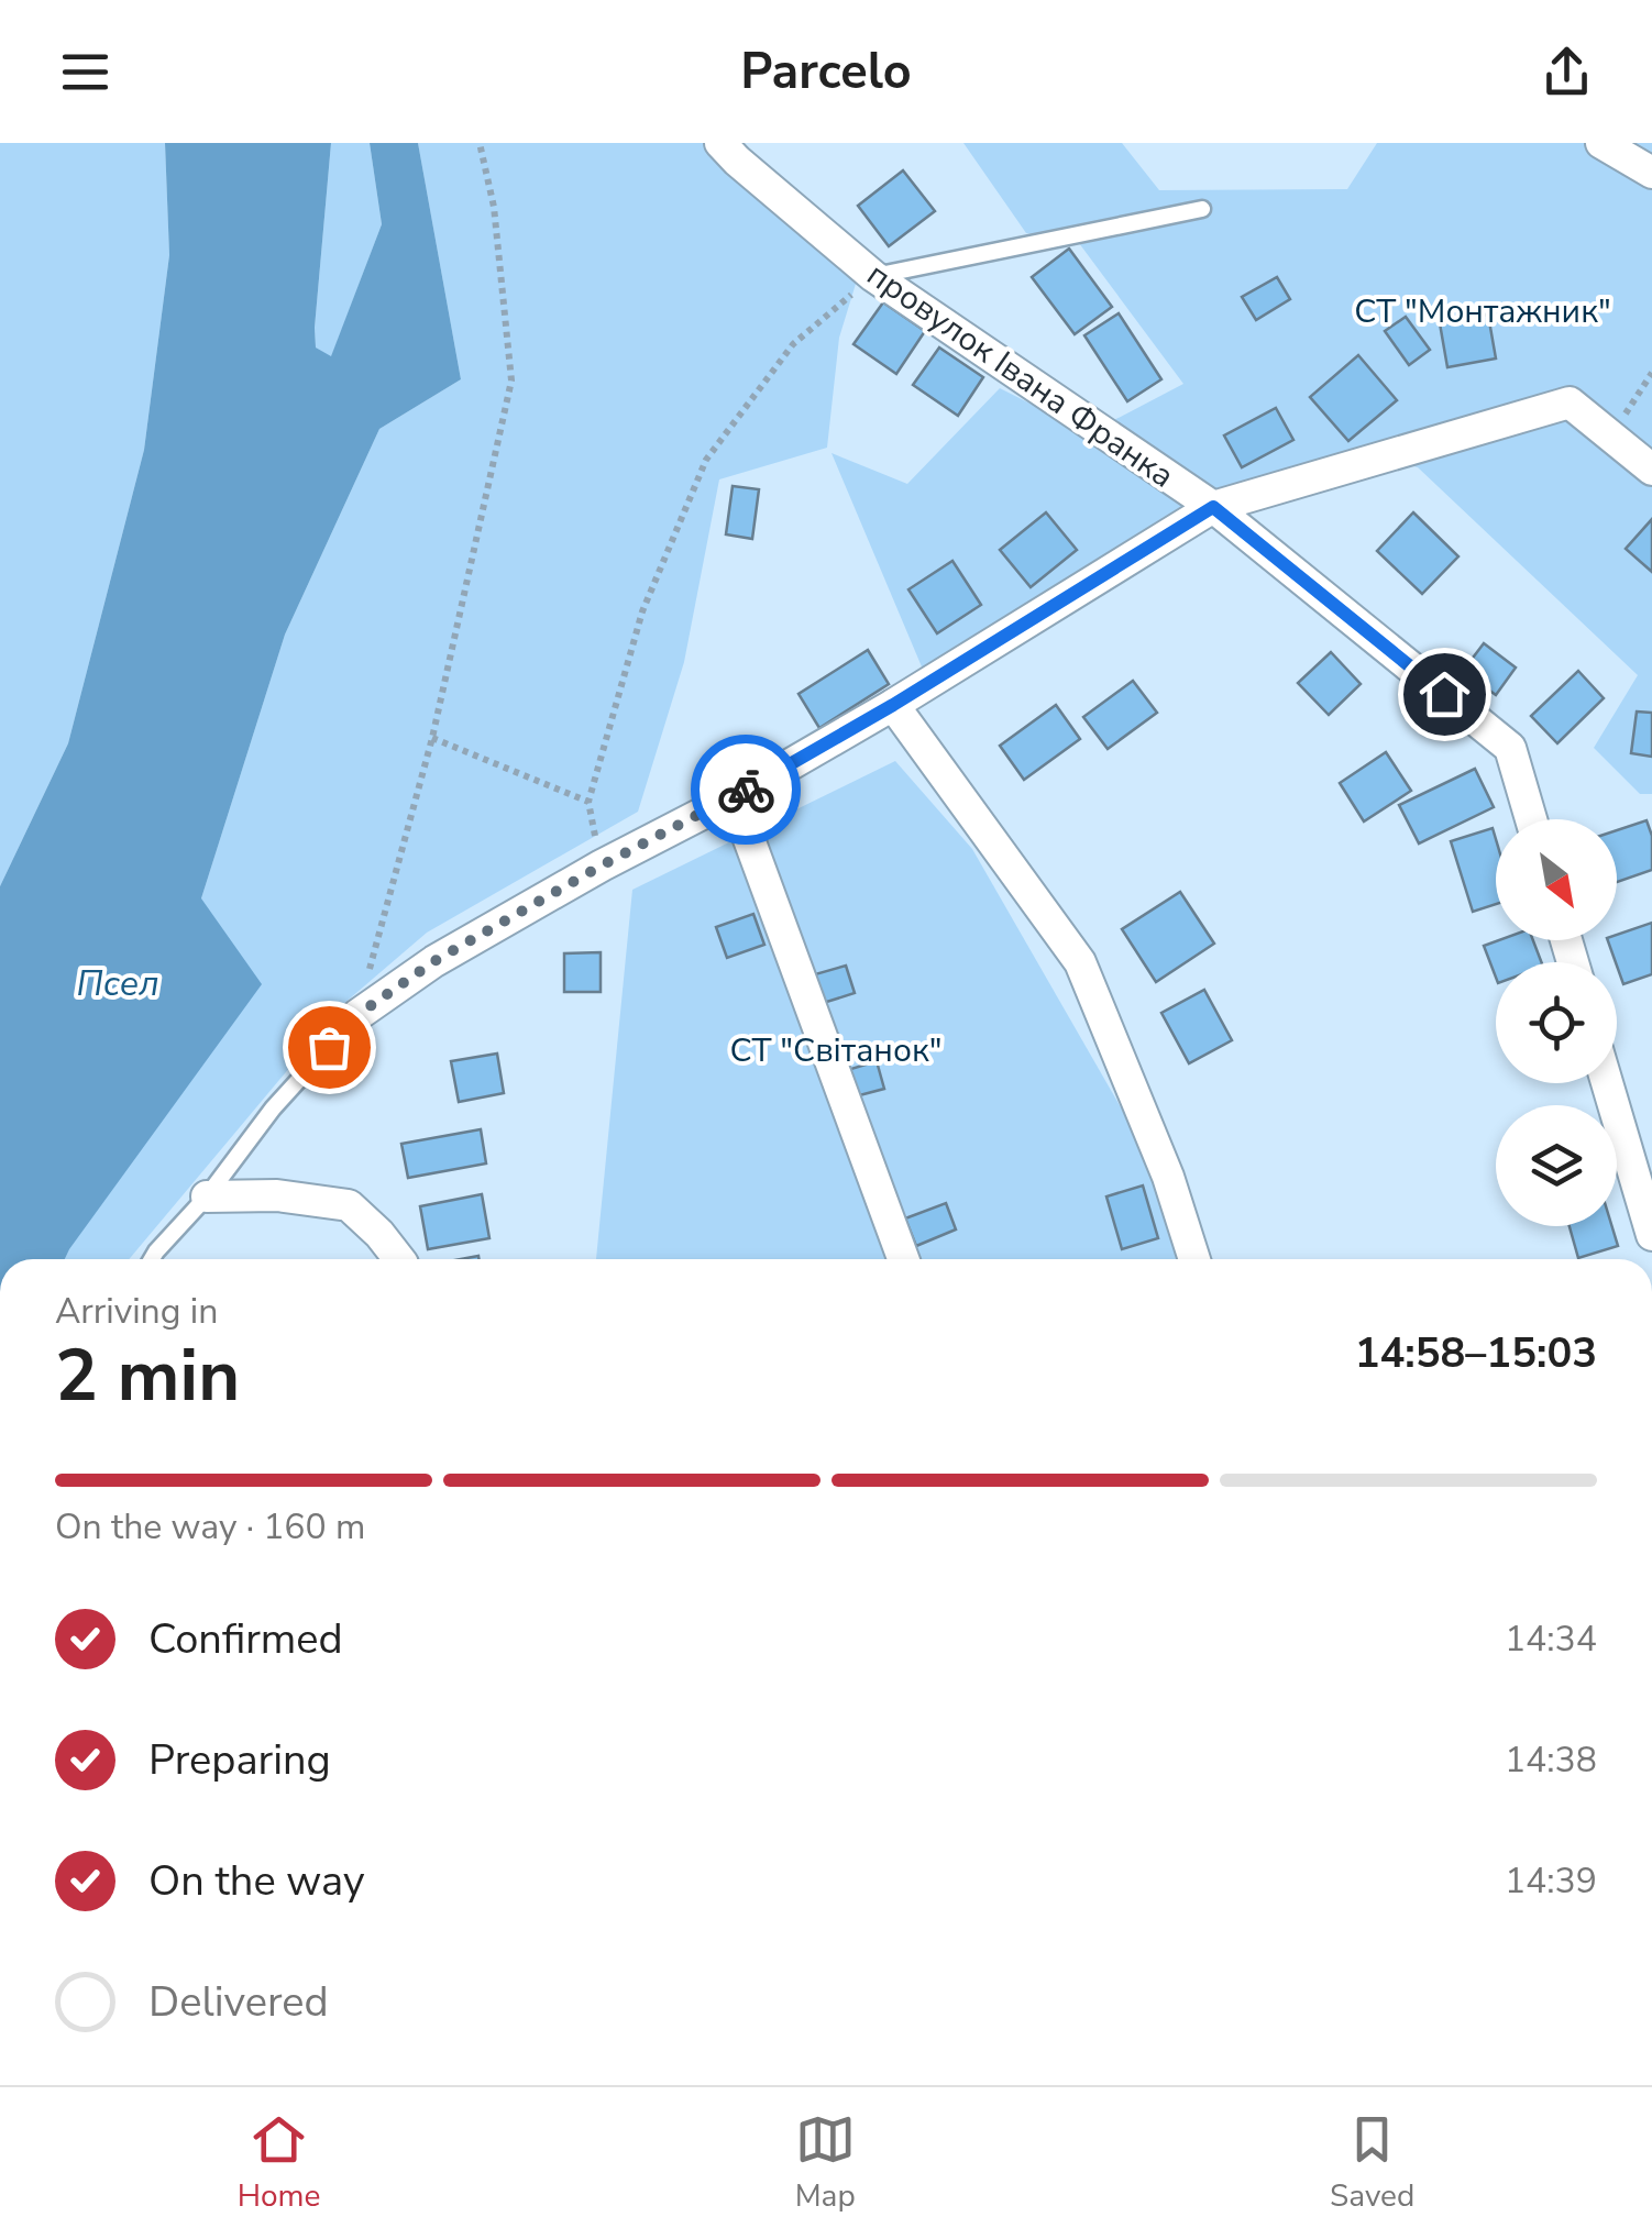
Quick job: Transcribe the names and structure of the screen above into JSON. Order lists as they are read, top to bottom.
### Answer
{
  "streets": {
    "street": ["провулок Івана Франка"]
  },
  "water": ["Псел"],
  "parks": ["СТ \"Монтажник\"", "СТ \"Світанок\""],
  "north": "bottom right",
  "page": {
    "header": "Parcelo",
    "heading": ["2 min", "Arriving in", "14:58–15:03"],
    "bar": "On the way · 160 m",
    "list": [
      ["Confirmed", "14:34"],
      ["Preparing", "14:38"],
      ["On the way", "14:39"],
      "Delivered"
    ],
    "tabs": ["Home", "Map", "Saved"]
  }
}
